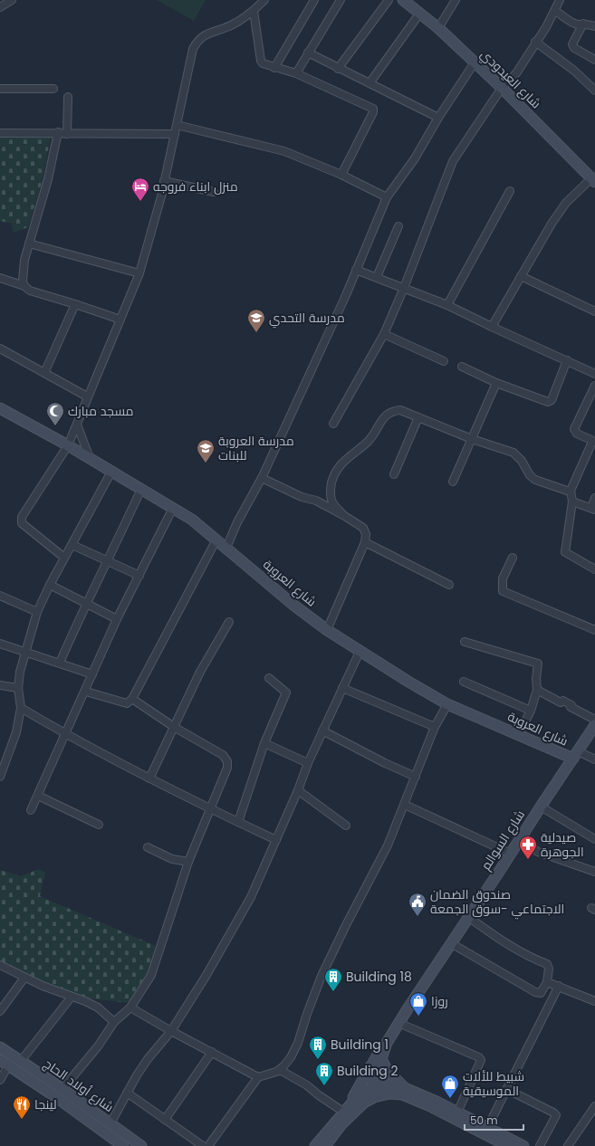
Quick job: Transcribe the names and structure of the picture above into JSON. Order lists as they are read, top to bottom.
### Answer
{
  "streets": {
    "main road": [
      "شارع العيدودي",
      "شارع العروبة",
      "شارع السوالم",
      "شارع أولاد الحاج"
    ]
  },
  "crossings": [
    ["شارع العروبة", "شارع السوالم"]
  ],
  "places": {
    "hotel": ["منزل ابناء فروجه"],
    "school or university": ["مدرسة التحدي", "مدرسة العروبة للبنات"],
    "mosque": ["مسجد مبارك"],
    "pharmacy": ["صيدلية الجوهرة"],
    "public building": ["صندوق الضمان الاجتماعي -سوق الجمعة"],
    "building": ["Building 18", "Building 1", "Building 2"],
    "shop": ["روزا", "شبيط للألات الموسيقية"],
    "restaurant": ["لينجا"]
  },
  "scale_bar": "50 m"
}
